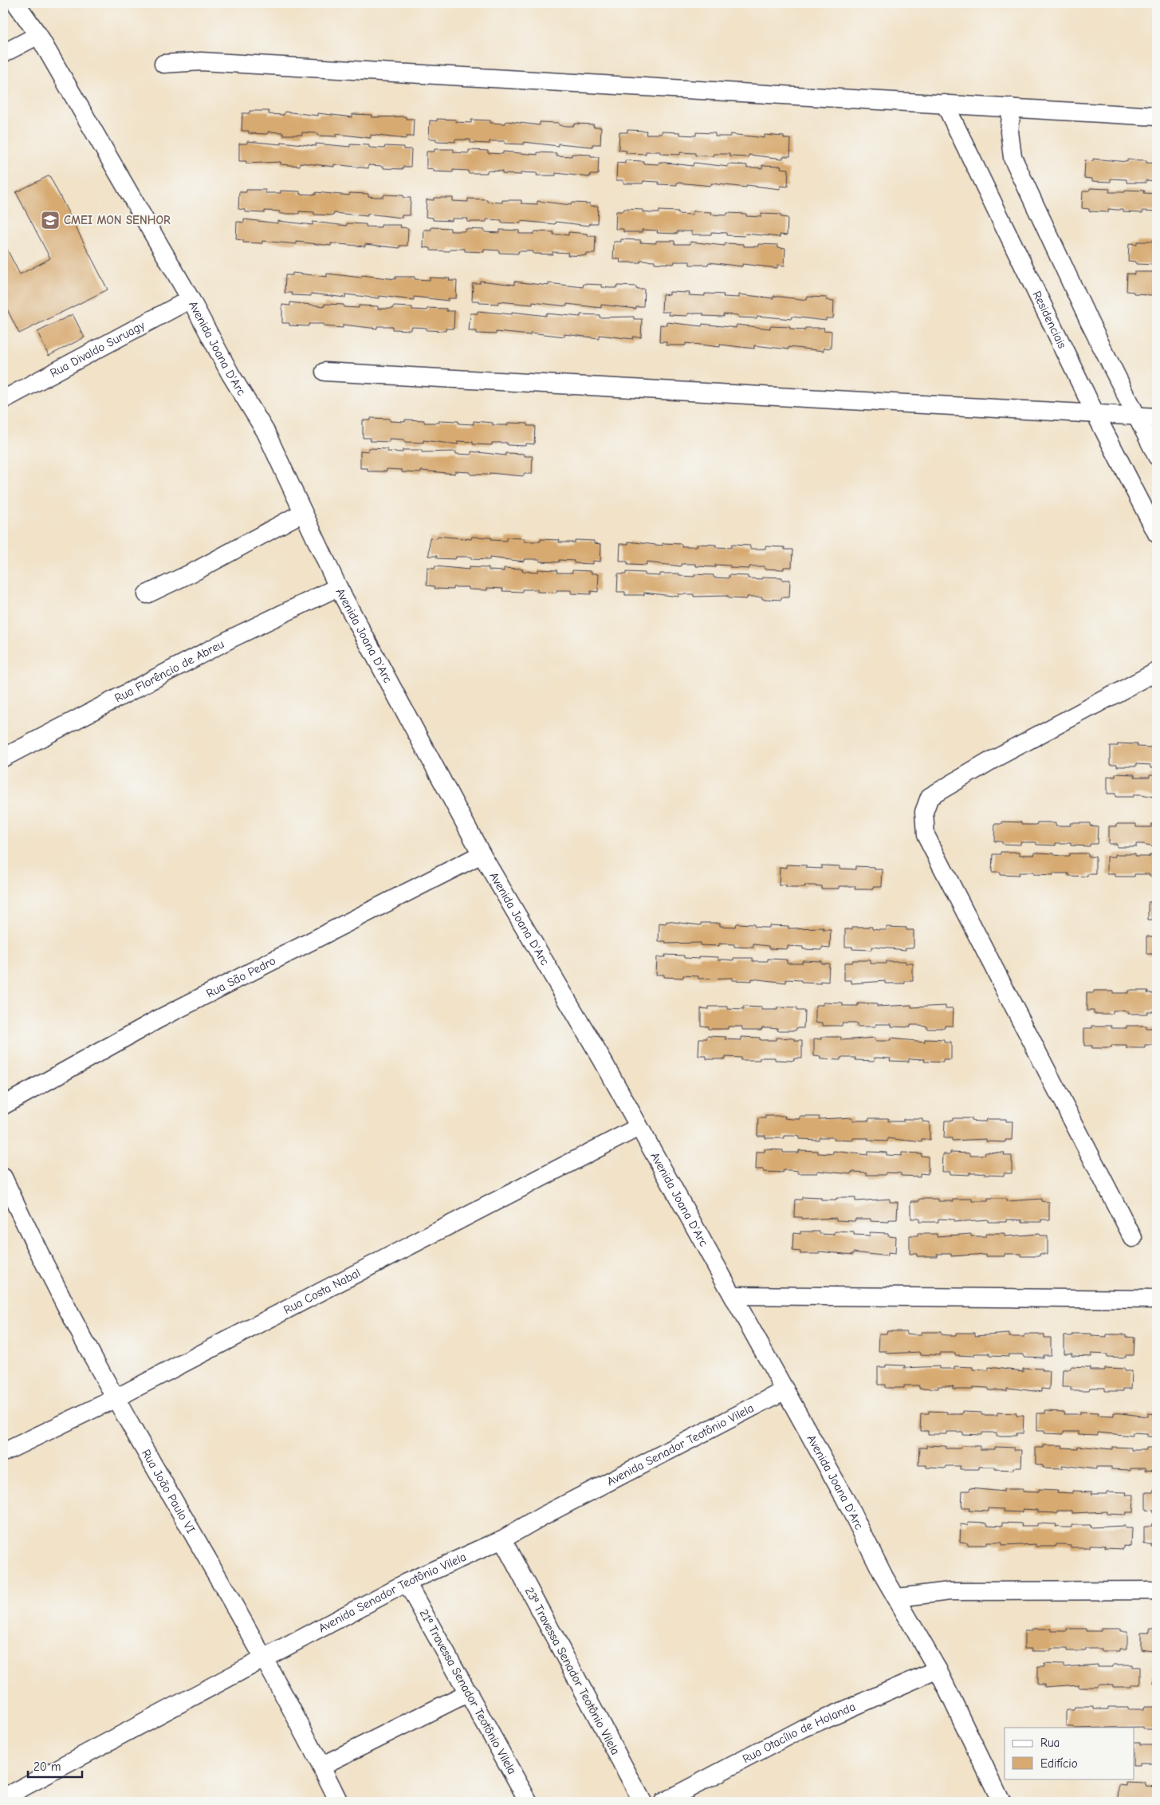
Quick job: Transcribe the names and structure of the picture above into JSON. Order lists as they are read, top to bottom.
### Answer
{
  "streets": {
    "street": [
      "Residenciais",
      "Avenida Joana D'Arc",
      "Rua Divaldo Suruagy",
      "Rua Florêncio de Abreu",
      "Rua São Pedro",
      "Rua Costa Nabal",
      "Avenida Senador Teotônio Vilela",
      "Rua João Paulo VI",
      "23ª Travessa Senador Teotônio Vilela",
      "21ª Travessa Senador Teotônio Vilela",
      "Rua Otacílio de Holanda"
    ]
  },
  "crossings": [
    ["Avenida Joana D'Arc", "Rua Divaldo Suruagy"],
    ["Avenida Joana D'Arc", "Rua Florêncio de Abreu"],
    ["Avenida Joana D'Arc", "Rua São Pedro"],
    ["Avenida Joana D'Arc", "Rua Costa Nabal"],
    ["Avenida Joana D'Arc", "Avenida Senador Teotônio Vilela"],
    ["Avenida Joana D'Arc", "Rua Otacílio de Holanda"],
    ["Rua Costa Nabal", "Rua João Paulo VI"],
    ["Avenida Senador Teotônio Vilela", "Rua João Paulo VI"],
    ["Avenida Senador Teotônio Vilela", "23ª Travessa Senador Teotônio Vilela"],
    ["Avenida Senador Teotônio Vilela", "21ª Travessa Senador Teotônio Vilela"]
  ],
  "places": {
    "school or university": ["CMEI MON SENHOR"]
  },
  "legend": ["Rua", "Edifício"],
  "scale_bar": "20 m"
}
